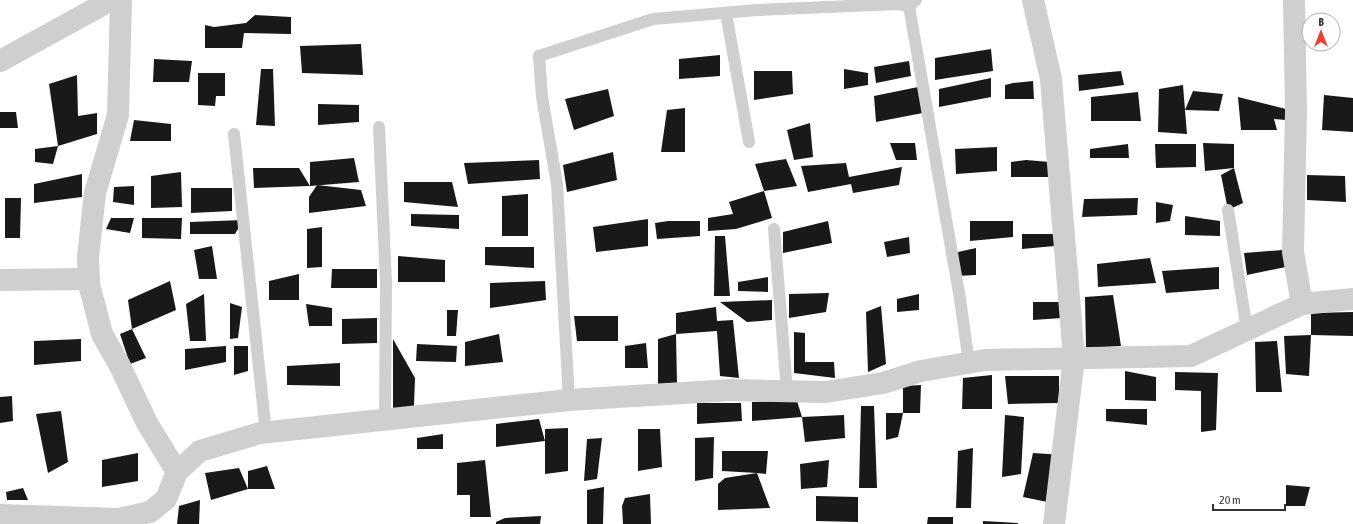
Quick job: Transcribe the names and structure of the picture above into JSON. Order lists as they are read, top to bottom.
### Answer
{
  "scale_bar": "20 m",
  "north": "top"
}
